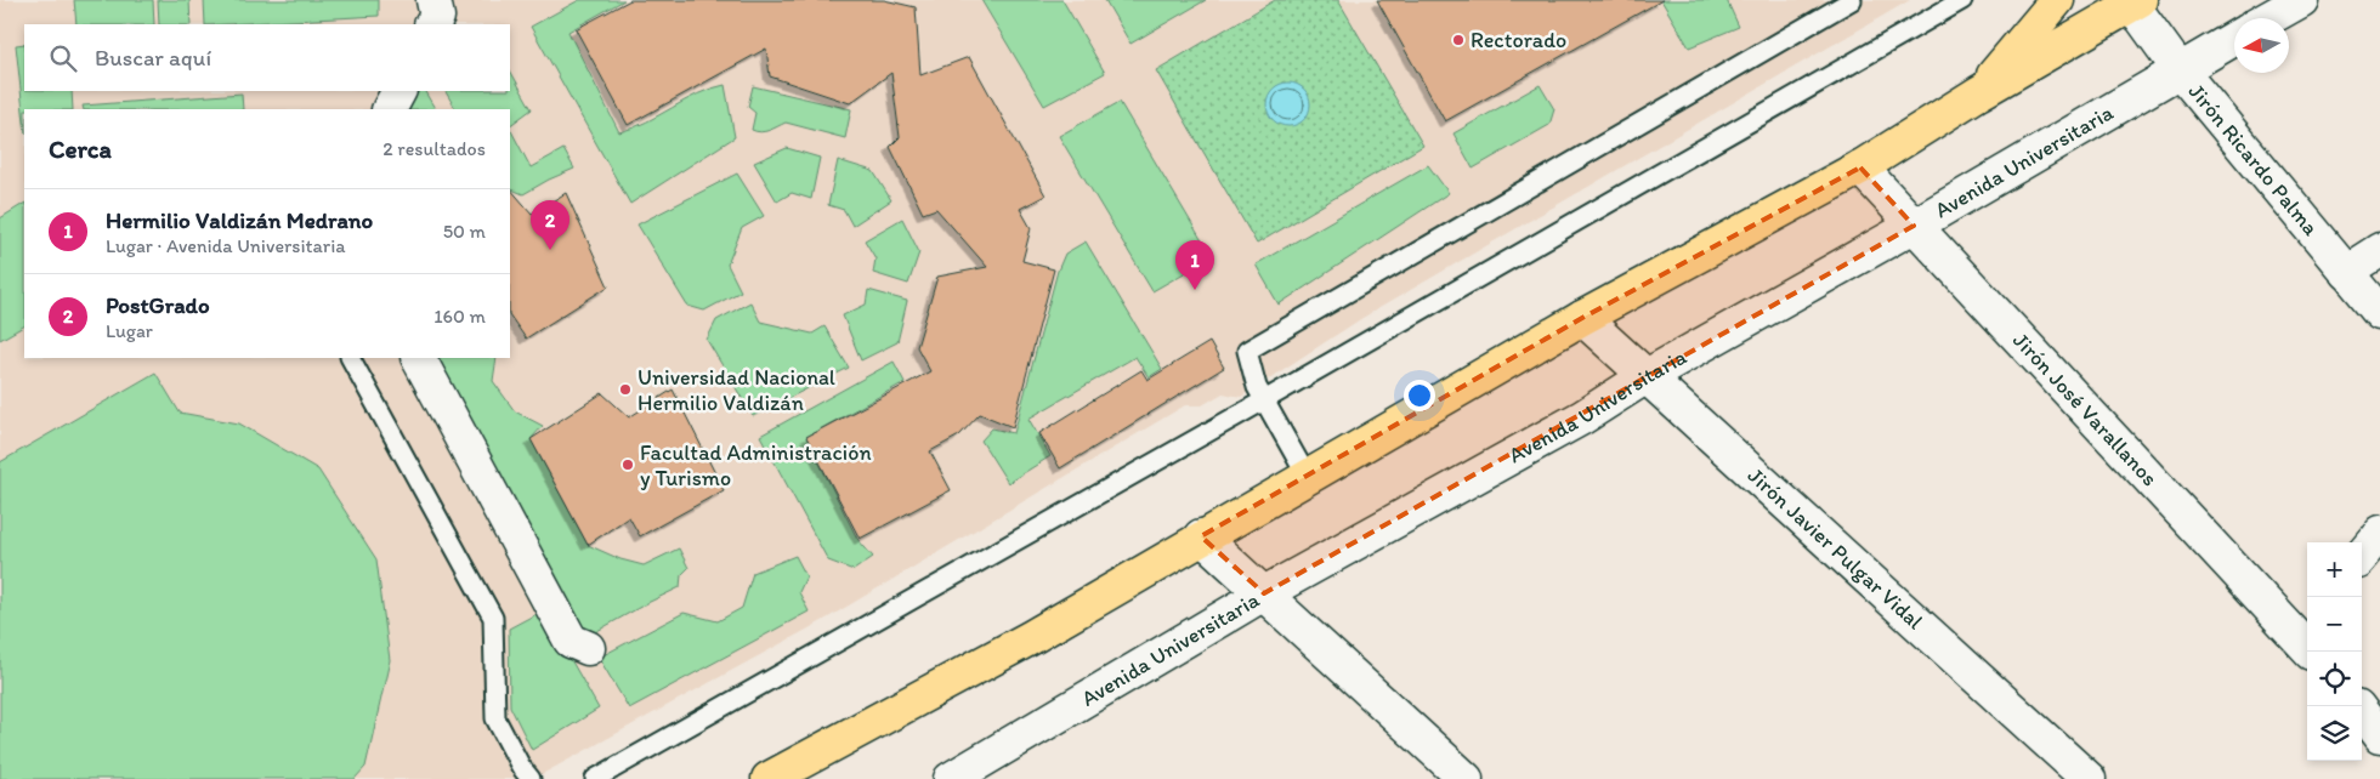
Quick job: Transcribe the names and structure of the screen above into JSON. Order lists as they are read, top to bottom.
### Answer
{
  "streets": {
    "street": [
      "Jirón Ricardo Palma",
      "Avenida Universitaria",
      "Jirón José Varallanos",
      "Jirón Javier Pulgar Vidal"
    ]
  },
  "crossings": [
    ["Jirón Ricardo Palma", "Avenida Universitaria"],
    ["Avenida Universitaria", "Jirón José Varallanos"],
    ["Avenida Universitaria", "Jirón Javier Pulgar Vidal"]
  ],
  "places": ["Rectorado", "Universidad Nacional Hermilio Valdizán", "Facultad Administración y Turismo"],
  "north": "left",
  "page": {
    "search": "Buscar aquí",
    "heading": ["Cerca", "2 resultados"],
    "list": [
      {
        "mark": "1",
        "name": "Hermilio Valdizán Medrano",
        "note": "Lugar · Avenida Universitaria",
        "value": "50 m"
      },
      {
        "mark": "2",
        "name": "PostGrado",
        "note": "Lugar",
        "value": "160 m"
      }
    ],
    "pins": ["2", "1"],
    "map_buttons": ["+", "−"]
  }
}
